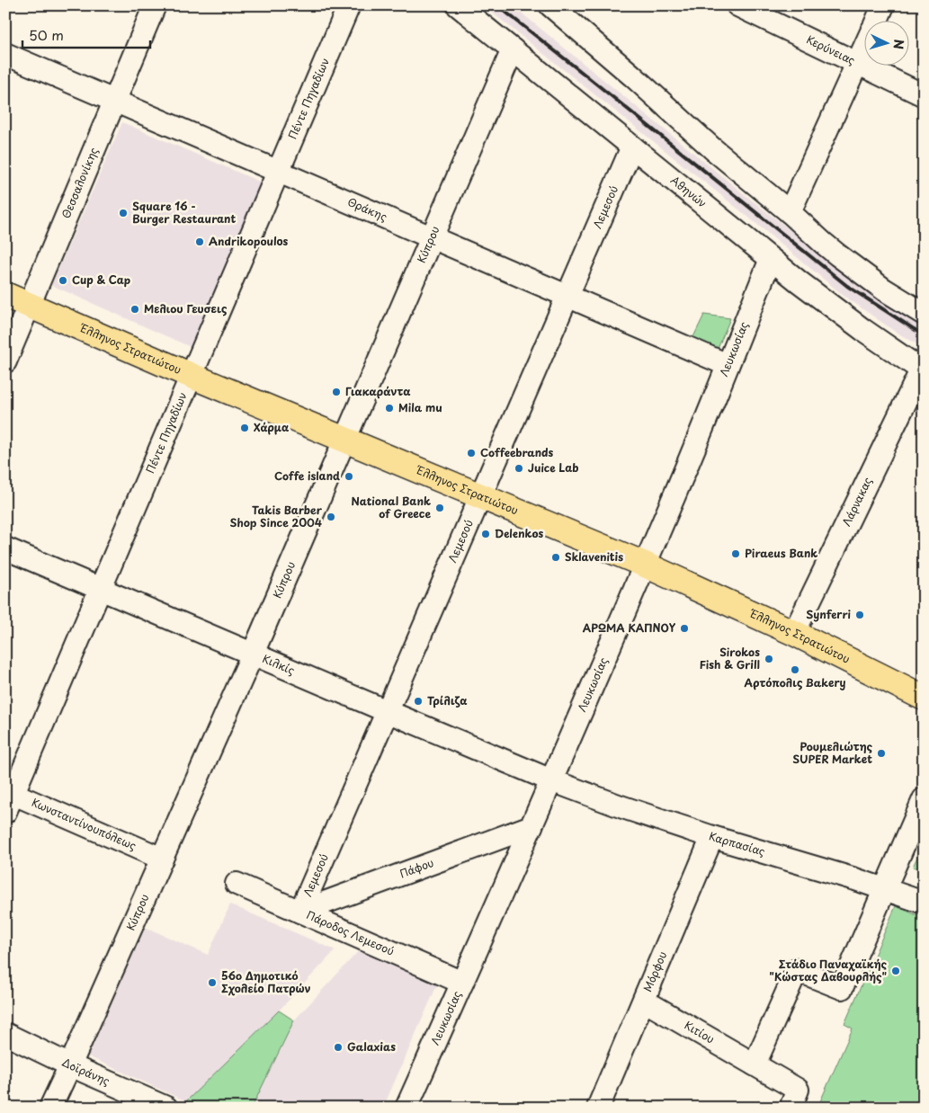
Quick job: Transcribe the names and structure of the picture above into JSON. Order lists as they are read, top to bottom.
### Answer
{
  "streets": {
    "main road": ["Έλληνος Στρατιώτου"],
    "street": [
      "Κερύνειας",
      "Πέντε Πηγαδίων",
      "Θεσσαλονίκης",
      "Αθηνών",
      "Λεμεσού",
      "Θράκης",
      "Κύπρου",
      "Λευκωσίας",
      "Λάρνακας",
      "Κιλκίς",
      "Κωνσταντίνουπόλεως",
      "Καρπασίας",
      "Πάφου",
      "Πάροδος Λεμεσού",
      "Μόρφου",
      "Κιτίου",
      "Δοϊράνης"
    ]
  },
  "crossings": [
    ["Πέντε Πηγαδίων", "Θράκης"],
    ["Πέντε Πηγαδίων", "Έλληνος Στρατιώτου"],
    ["Πέντε Πηγαδίων", "Κιλκίς"],
    ["Πέντε Πηγαδίων", "Κωνσταντίνουπόλεως"],
    ["Θεσσαλονίκης", "Θράκης"],
    ["Θεσσαλονίκης", "Έλληνος Στρατιώτου"],
    ["Αθηνών", "Λεμεσού"],
    ["Αθηνών", "Κύπρου"],
    ["Αθηνών", "Λευκωσίας"],
    ["Αθηνών", "Λάρνακας"],
    ["Λεμεσού", "Θράκης"],
    ["Λεμεσού", "Έλληνος Στρατιώτου"],
    ["Λεμεσού", "Κιλκίς"],
    ["Λεμεσού", "Πάφου"],
    ["Λεμεσού", "Πάροδος Λεμεσού"],
    ["Θράκης", "Κύπρου"],
    ["Θράκης", "Λευκωσίας"],
    ["Κύπρου", "Έλληνος Στρατιώτου"],
    ["Κύπρου", "Κιλκίς"],
    ["Κύπρου", "Κωνσταντίνουπόλεως"],
    ["Κύπρου", "Δοϊράνης"],
    ["Έλληνος Στρατιώτου", "Λευκωσίας"],
    ["Έλληνος Στρατιώτου", "Λάρνακας"],
    ["Λευκωσίας", "Κιλκίς"],
    ["Λευκωσίας", "Καρπασίας"],
    ["Λευκωσίας", "Πάφου"],
    ["Λευκωσίας", "Πάροδος Λεμεσού"],
    ["Κιλκίς", "Καρπασίας"],
    ["Καρπασίας", "Μόρφου"],
    ["Πάφου", "Πάροδος Λεμεσού"],
    ["Μόρφου", "Κιτίου"]
  ],
  "places": [
    "Square 16 - Burger Restaurant",
    "Andrikopoulos",
    "Cup & Cap",
    "Μελιου Γευσεις",
    "Γιακαράντα",
    "Mila mu",
    "Χάρμα",
    "Coffeebrands",
    "Juice Lab",
    "Coffe island",
    "National Bank of Greece",
    "Takis Barber Shop Since 2004",
    "Delenkos",
    "Piraeus Bank",
    "Sklavenitis",
    "Synferri",
    "ΑΡΩΜΑ ΚΑΠΝΟΥ",
    "Sirokos Fish & Grill",
    "Αρτόπολις Bakery",
    "Τρίλιζα",
    "Ρουμελιώτης SUPER Market",
    "Στάδιο Παναχαϊκής \"Κώστας Δαβουρλής\"",
    "56ο Δημοτικό Σχολείο Πατρών",
    "Galaxias"
  ],
  "scale_bar": "50 m",
  "north": "right"
}
